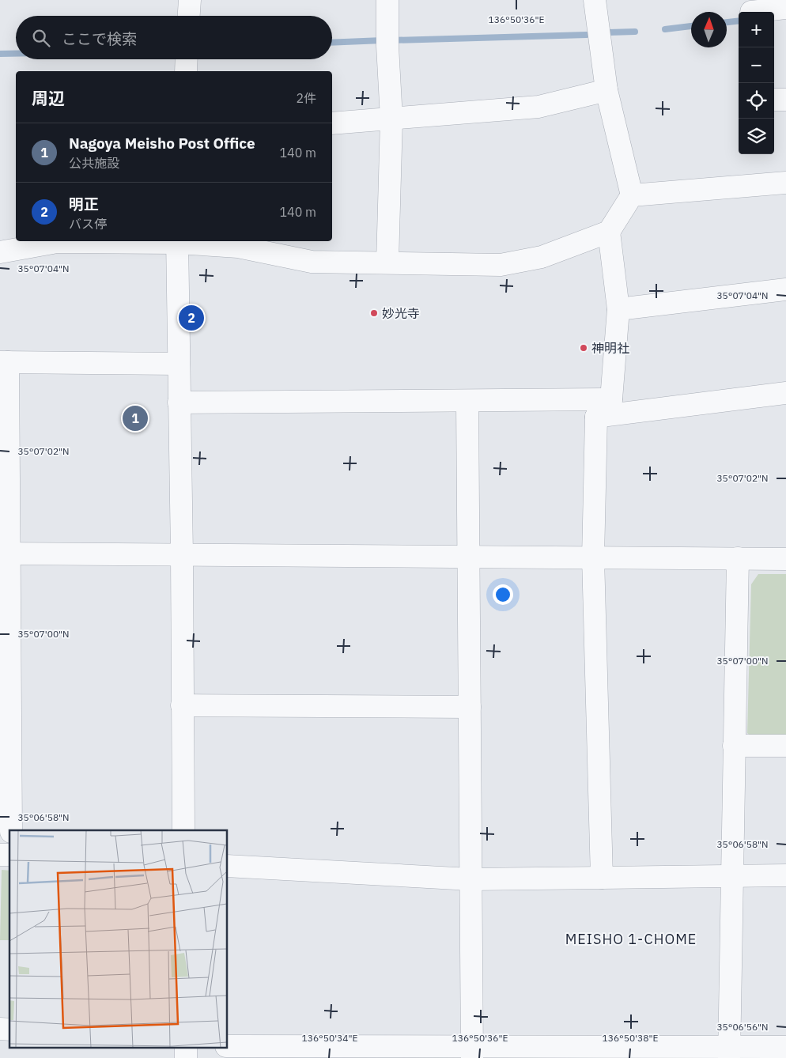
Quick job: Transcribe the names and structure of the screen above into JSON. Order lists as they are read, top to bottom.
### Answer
{
  "districts": ["MEISHO 1-CHOME"],
  "places": ["妙光寺", "神明社"],
  "north": "top",
  "page": {
    "map_buttons": ["+", "−"],
    "search": "ここで検索",
    "heading": ["周辺", "2件"],
    "list": [
      {
        "mark": "1",
        "name": "Nagoya Meisho Post Office",
        "note": "公共施設",
        "value": "140 m"
      },
      {
        "mark": "2",
        "name": "明正",
        "note": "バス停",
        "value": "140 m"
      }
    ],
    "pins": ["2", "1"]
  },
  "coordinates": [
    "136°50'36\"E",
    "35°07'04\"N",
    "35°07'02\"N",
    "35°07'00\"N",
    "35°06'58\"N",
    "35°06'56\"N",
    "136°50'34\"E",
    "136°50'38\"E"
  ]
}
